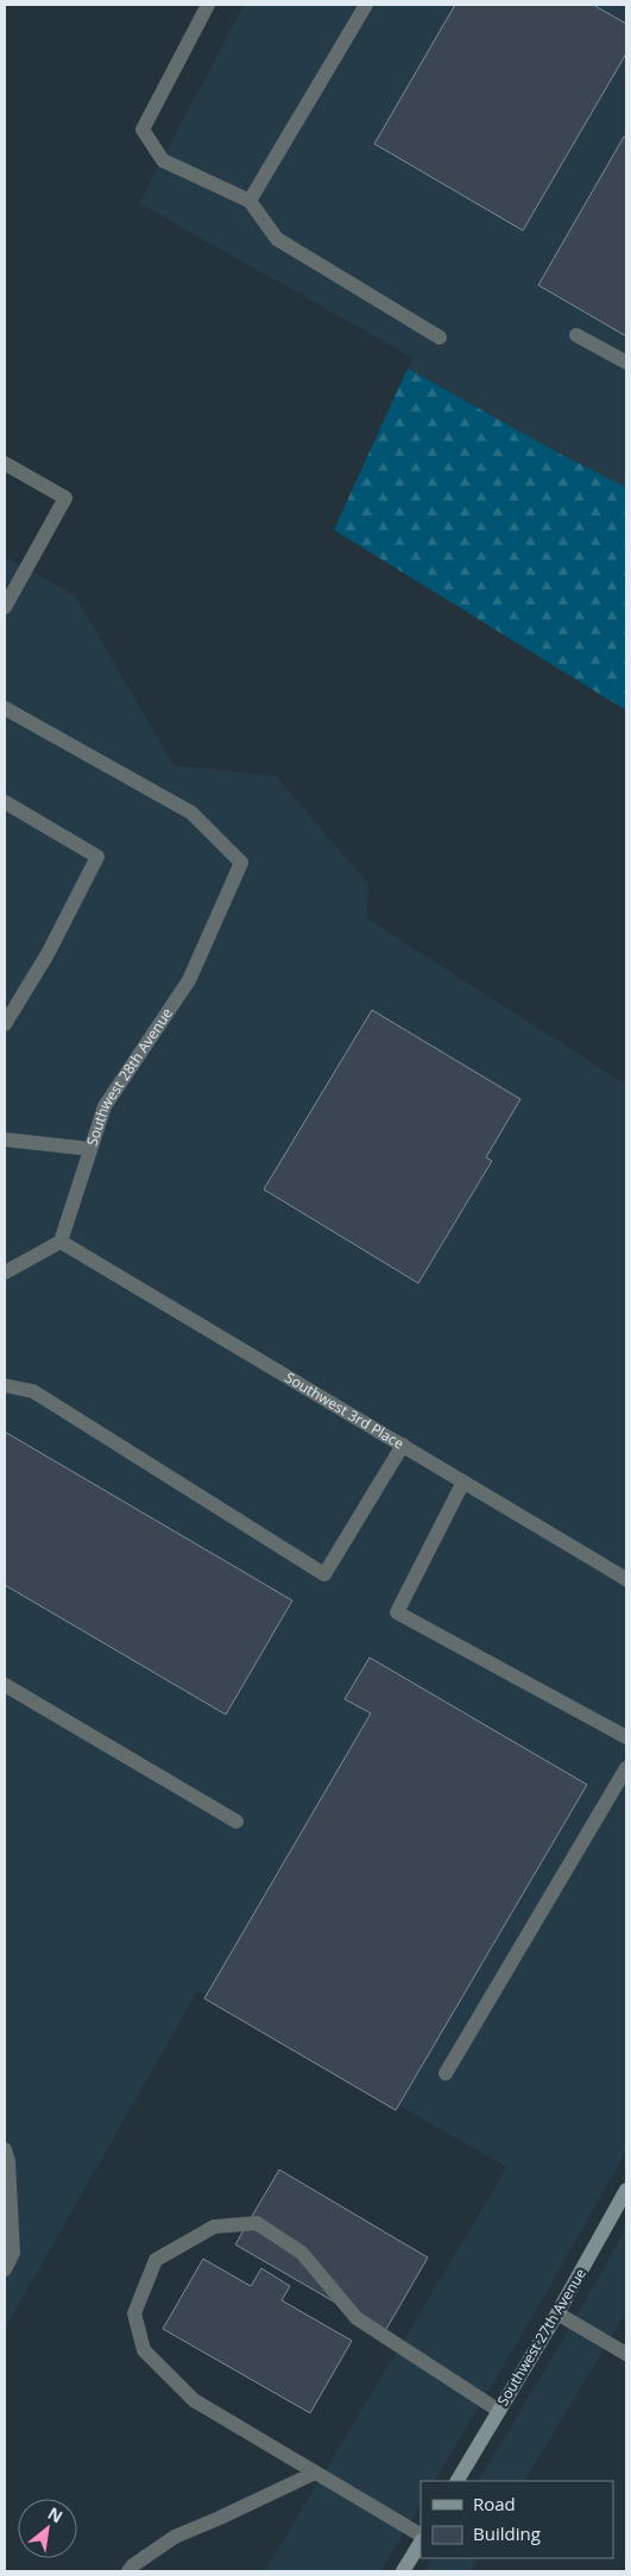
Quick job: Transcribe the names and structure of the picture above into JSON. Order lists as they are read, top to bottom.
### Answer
{
  "streets": {
    "main road": ["Southwest 27th Avenue"],
    "street": ["Southwest 28th Avenue", "Southwest 3rd Place"]
  },
  "crossings": [
    ["Southwest 28th Avenue", "Southwest 3rd Place"]
  ],
  "legend": ["Road", "Building"],
  "north": "top right"
}
